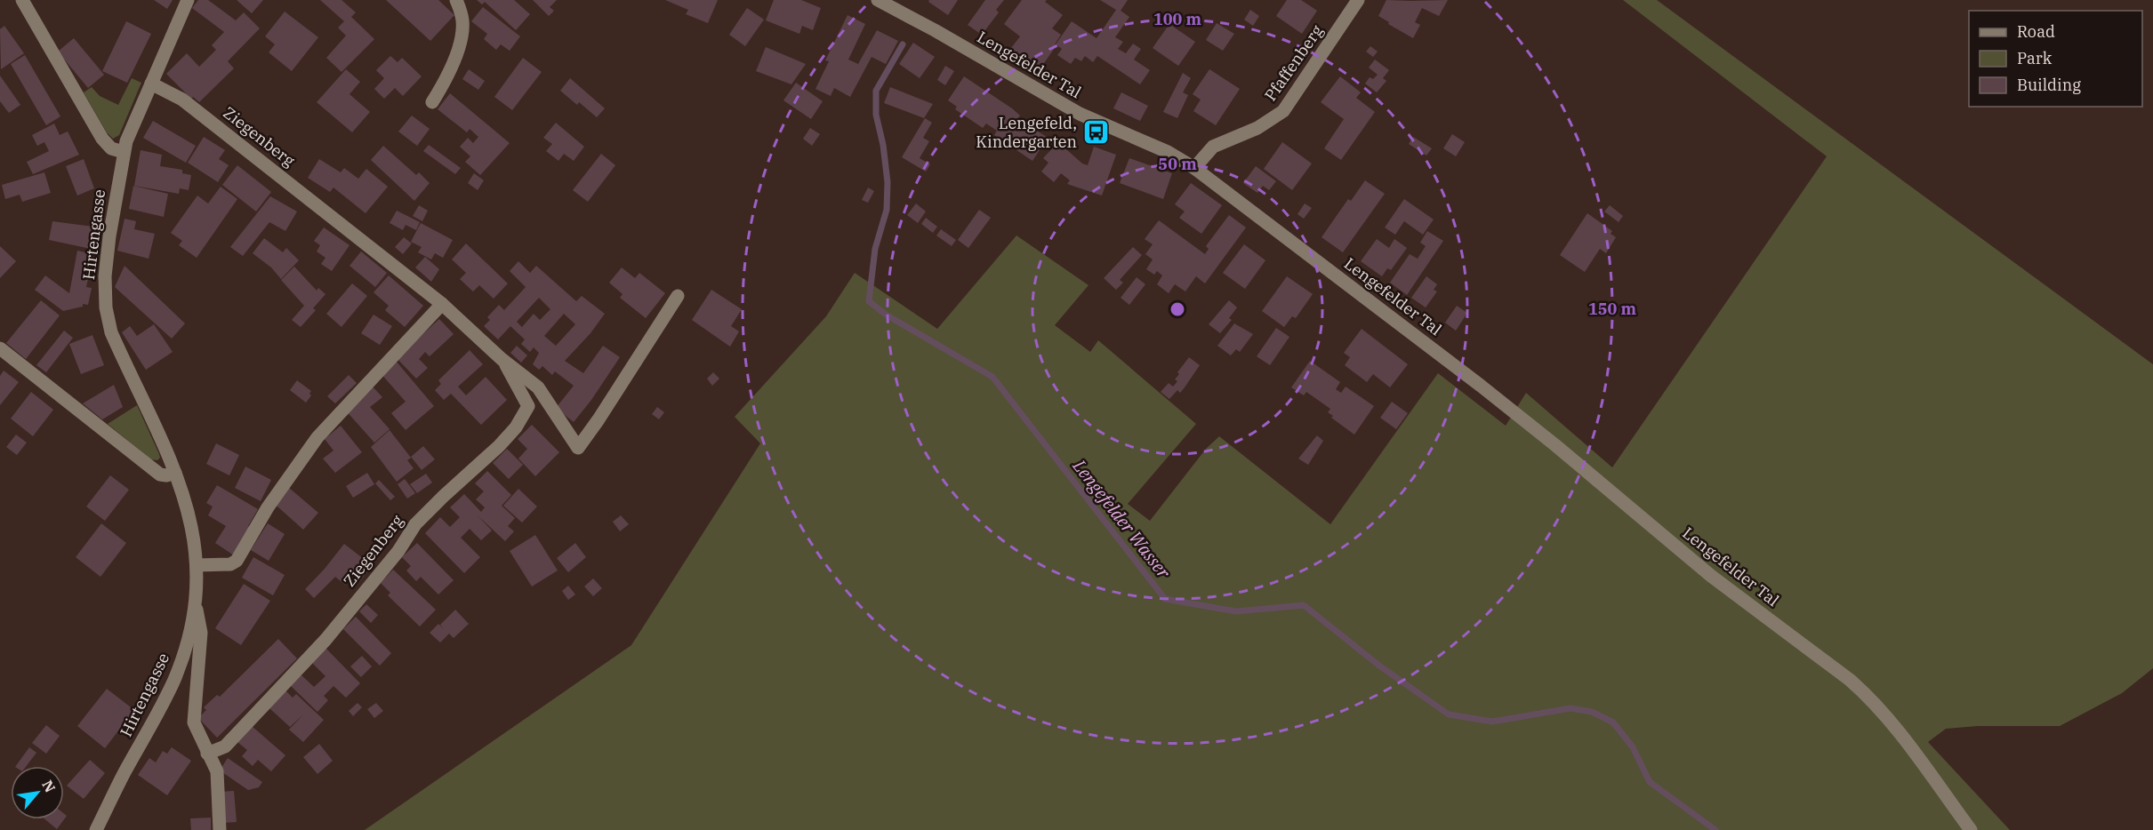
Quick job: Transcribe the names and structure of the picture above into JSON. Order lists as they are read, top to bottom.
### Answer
{
  "streets": {
    "street": [
      "Pfaffenberg",
      "Lengefelder Tal",
      "Ziegenberg",
      "Hirtengasse"
    ]
  },
  "crossings": [
    ["Pfaffenberg", "Lengefelder Tal"],
    ["Ziegenberg", "Hirtengasse"]
  ],
  "water": ["Lengefelder Wasser"],
  "places": {
    "bus stop": ["Lengefeld, Kindergarten"]
  },
  "legend": ["Road", "Park", "Building"],
  "north": "top right",
  "rings": ["100 m", "50 m", "150 m"]
}
